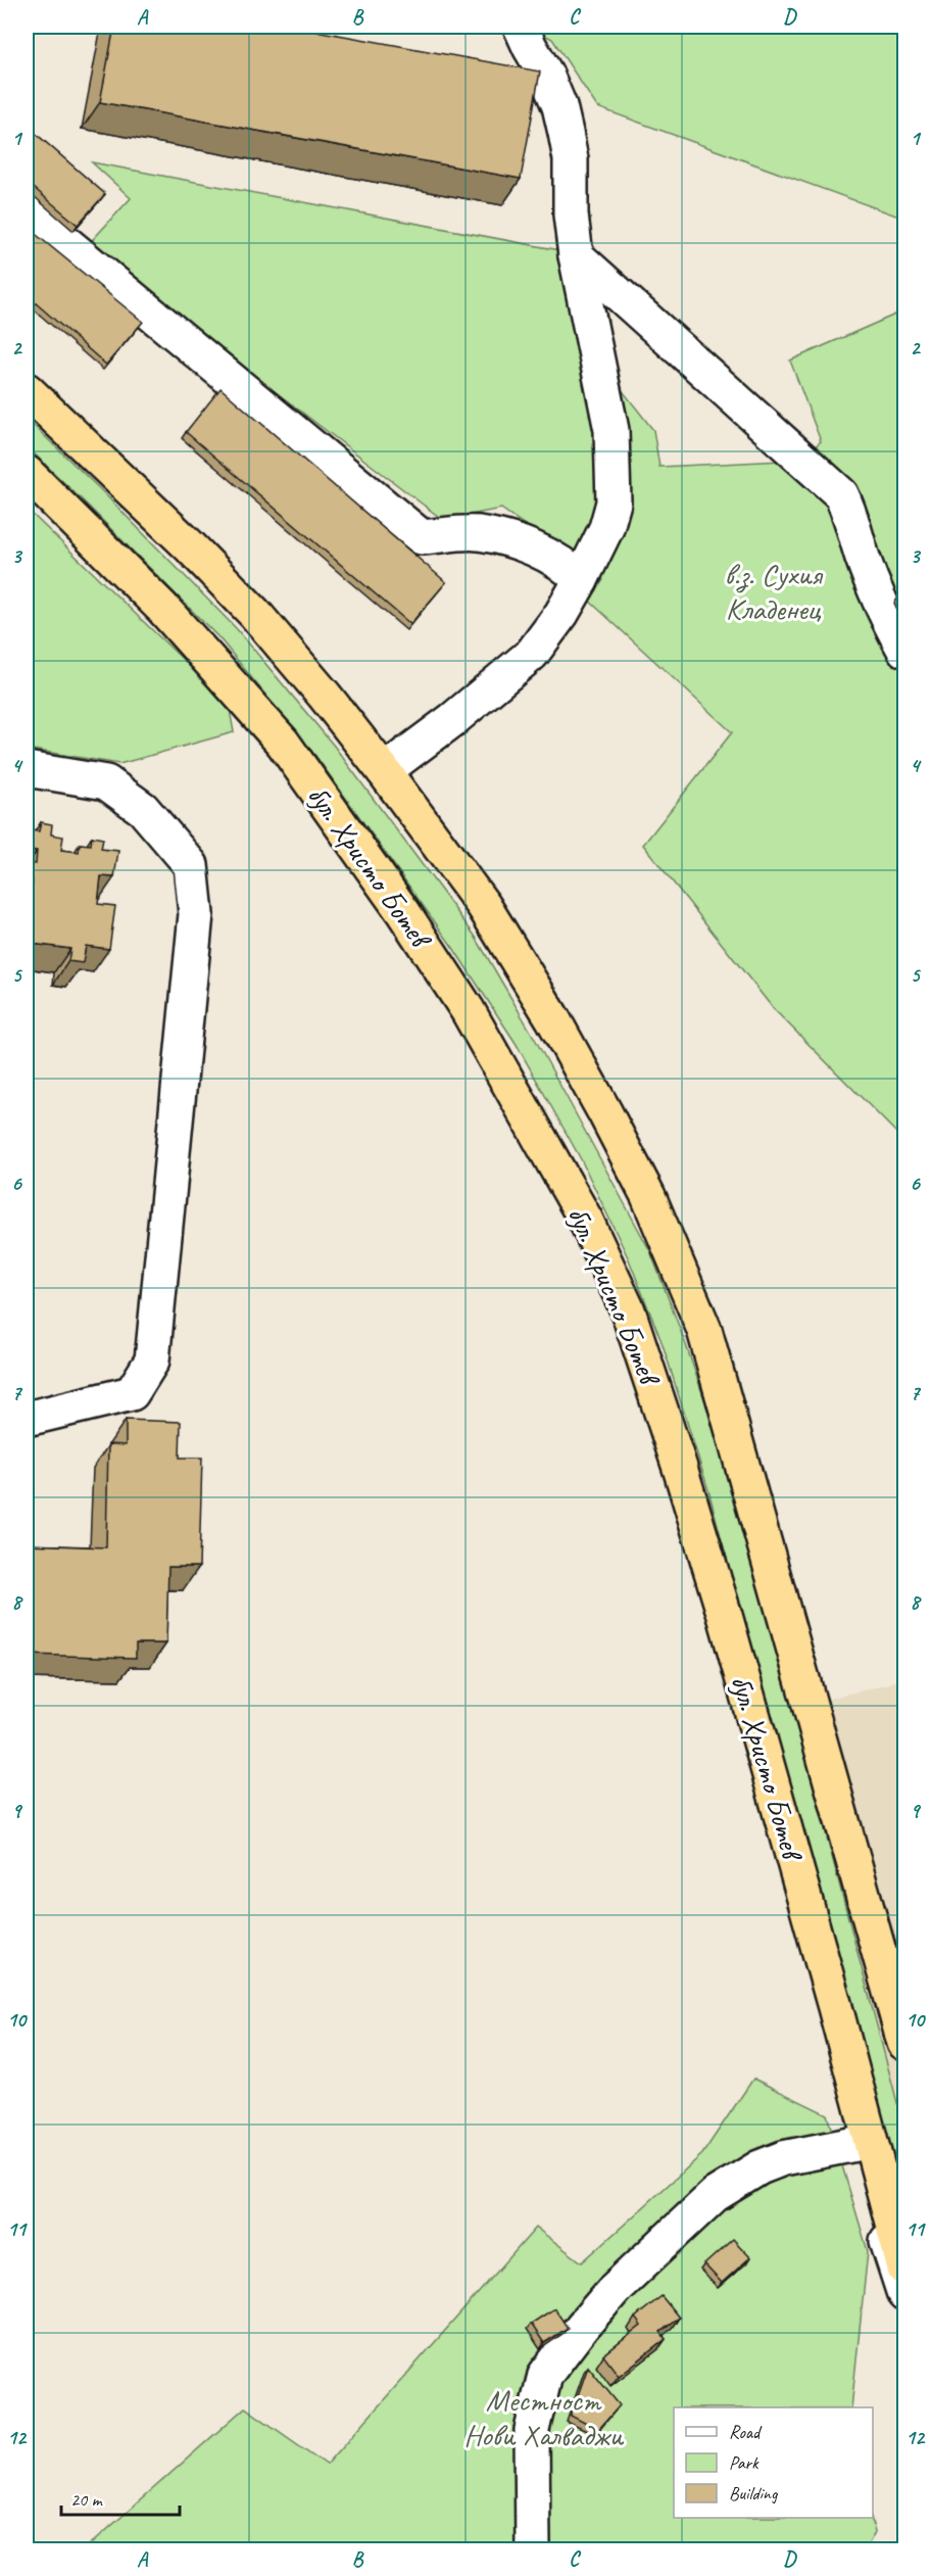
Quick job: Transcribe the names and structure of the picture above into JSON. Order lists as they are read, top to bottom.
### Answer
{
  "streets": {
    "highway": ["бул. Христо Ботев"]
  },
  "parks": ["в.з. Сухия Кладенец", "Местност Нови Халваджи"],
  "legend": ["Road", "Park", "Building"],
  "scale_bar": "20 m",
  "grid": {
    "columns": [
      "A",
      "B",
      "C",
      "D"
    ],
    "rows": [
      "1",
      "2",
      "3",
      "4",
      "5",
      "6",
      "7",
      "8",
      "9",
      "10",
      "11",
      "12"
    ]
  }
}
